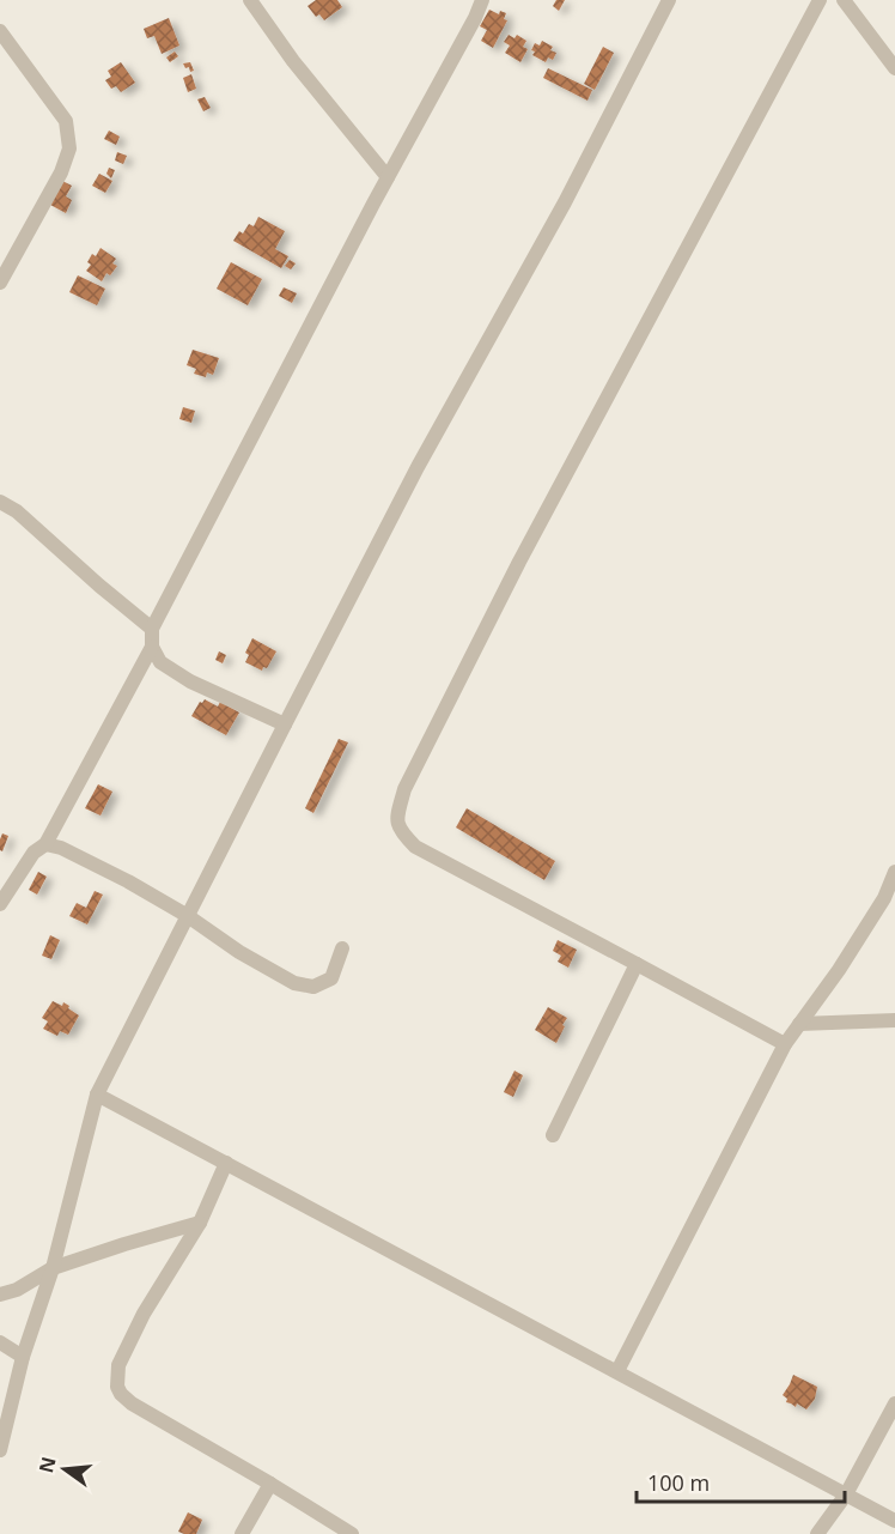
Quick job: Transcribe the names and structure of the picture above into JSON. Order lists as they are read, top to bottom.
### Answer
{
  "scale_bar": "100 m",
  "north": "left"
}
